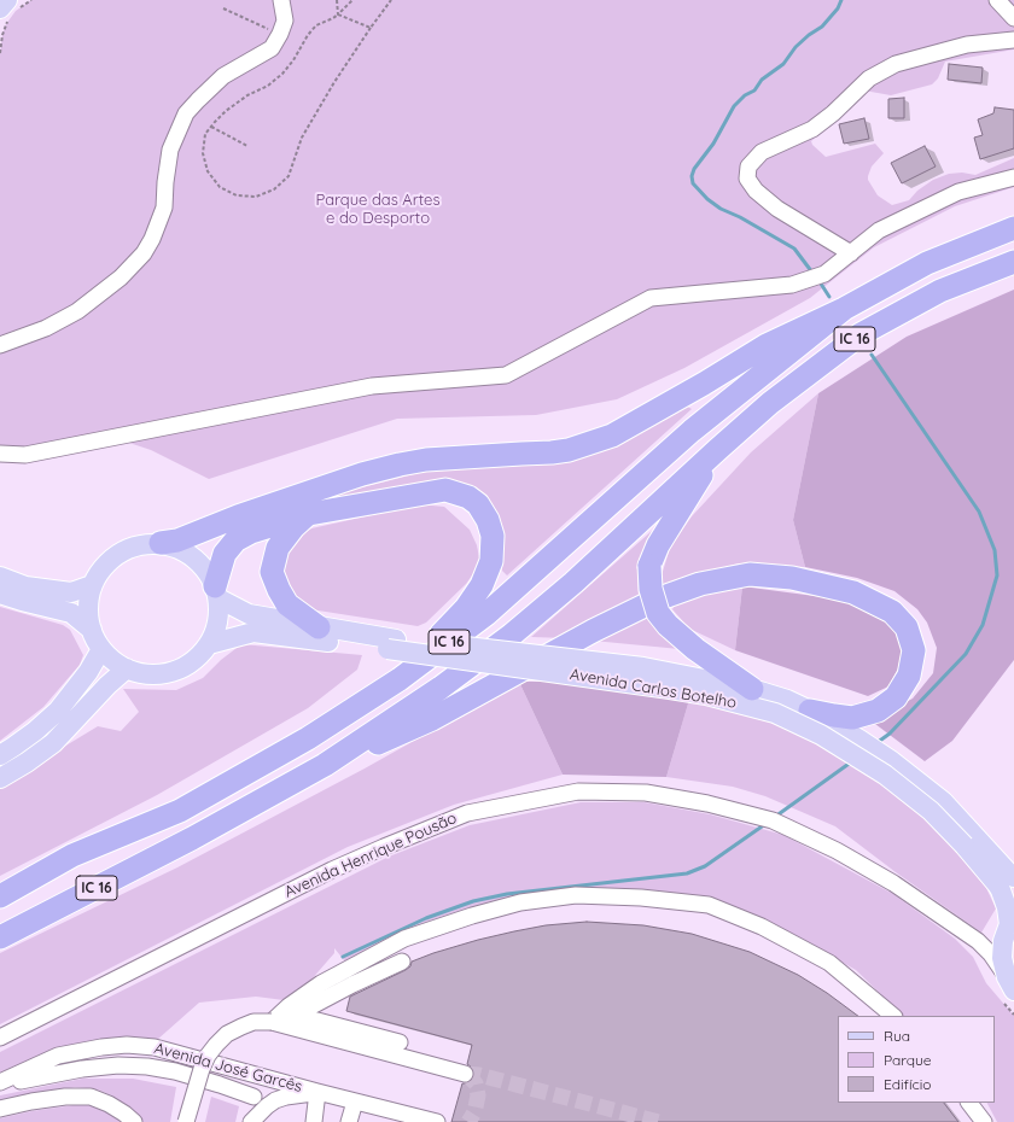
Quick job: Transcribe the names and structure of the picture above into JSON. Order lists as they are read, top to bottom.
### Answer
{
  "streets": {
    "highway": ["IC 16"],
    "main road": ["Avenida Carlos Botelho"],
    "street": ["Avenida Henrique Pousão", "Avenida José Garcês"]
  },
  "parks": ["Parque das Artes e do Desporto"],
  "legend": ["Rua", "Parque", "Edifício"]
}
